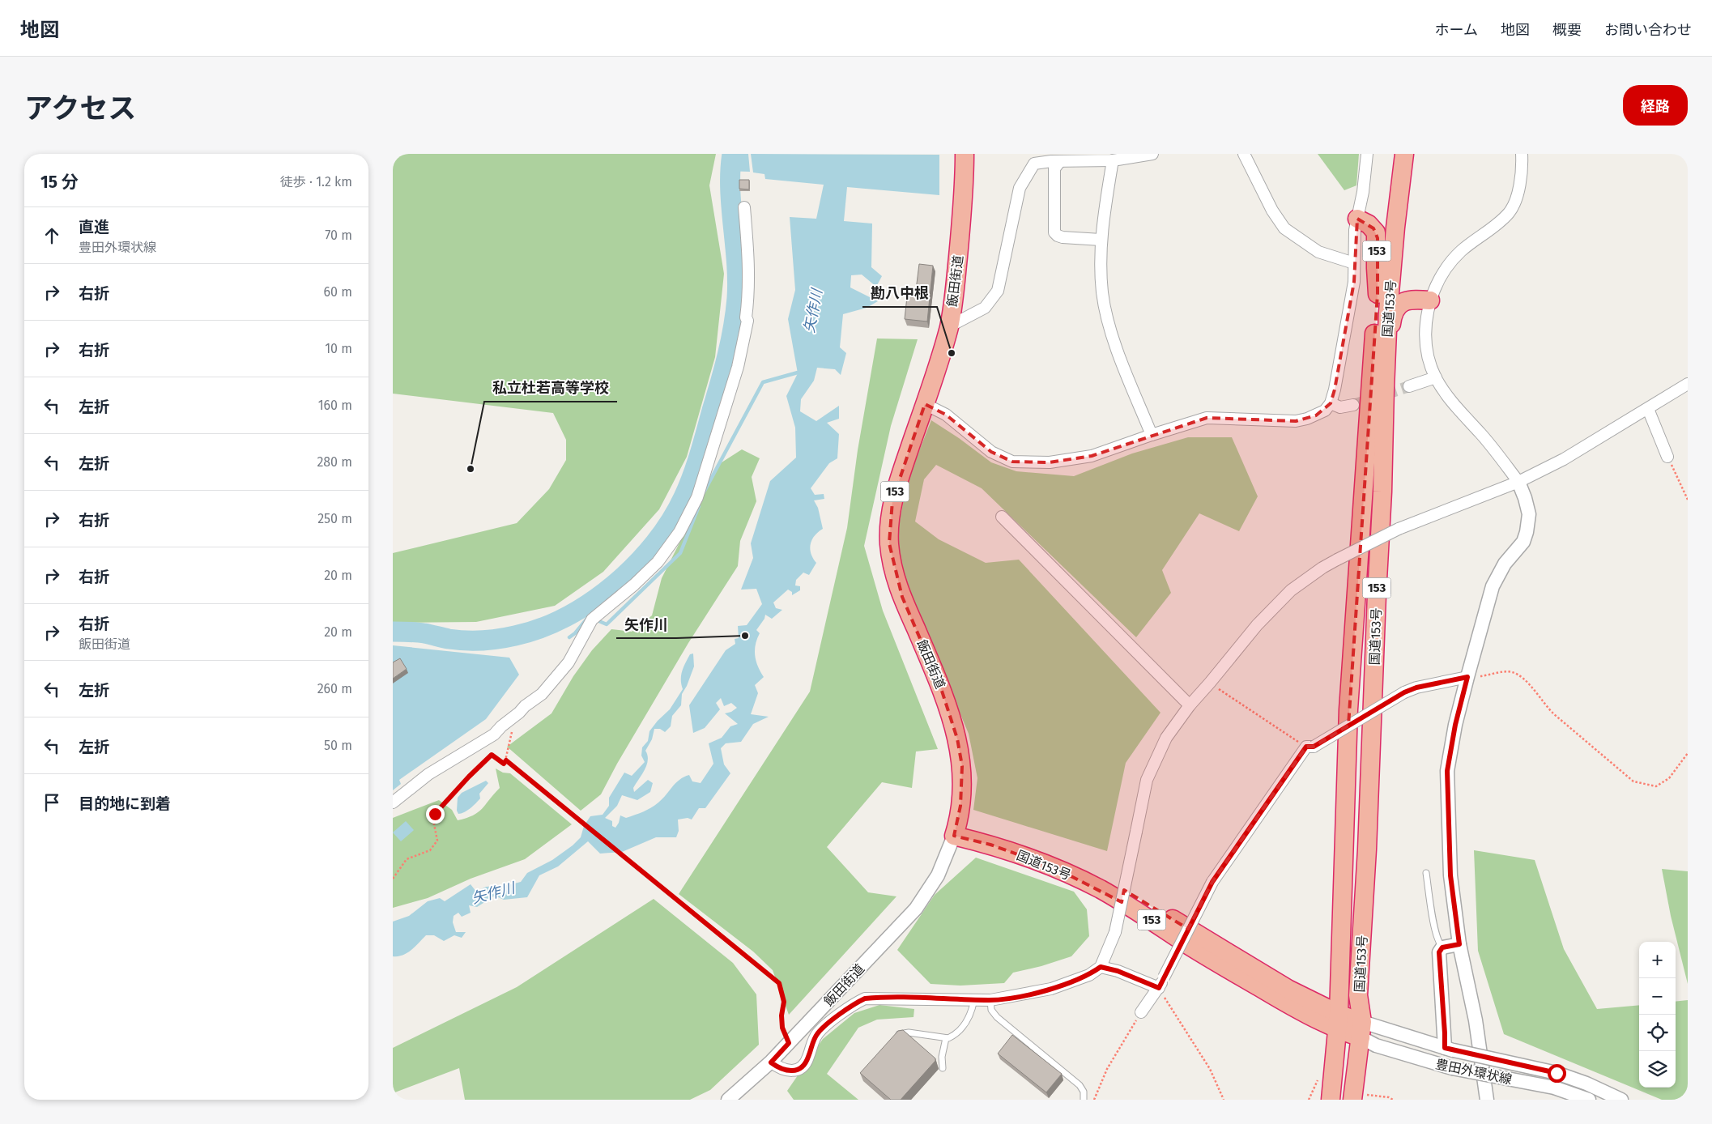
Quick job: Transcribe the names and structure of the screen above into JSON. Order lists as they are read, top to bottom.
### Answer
{
  "streets": {
    "highway": ["153", "飯田街道", "国道153号"],
    "street": ["豊田外環状線"]
  },
  "crossings": [
    ["153", "国道153号"],
    ["飯田街道", "国道153号"],
    ["国道153号", "豊田外環状線"]
  ],
  "water": ["矢作川"],
  "places": ["勘八中根", "私立杜若高等学校", "矢作川"],
  "page": {
    "header": "地図",
    "nav": [
      "ホーム",
      "地図",
      "概要",
      "お問い合わせ"
    ],
    "title": "アクセス",
    "buttons": "経路",
    "heading": ["15 分", "徒歩 · 1.2 km"],
    "list": [
      ["直進", "豊田外環状線", "70 m"],
      ["右折", "60 m"],
      ["右折", "10 m"],
      ["左折", "160 m"],
      ["左折", "280 m"],
      ["右折", "250 m"],
      ["右折", "20 m"],
      ["右折", "飯田街道", "20 m"],
      ["左折", "260 m"],
      ["左折", "50 m"],
      "目的地に到着"
    ],
    "map_buttons": ["+", "−"]
  }
}
